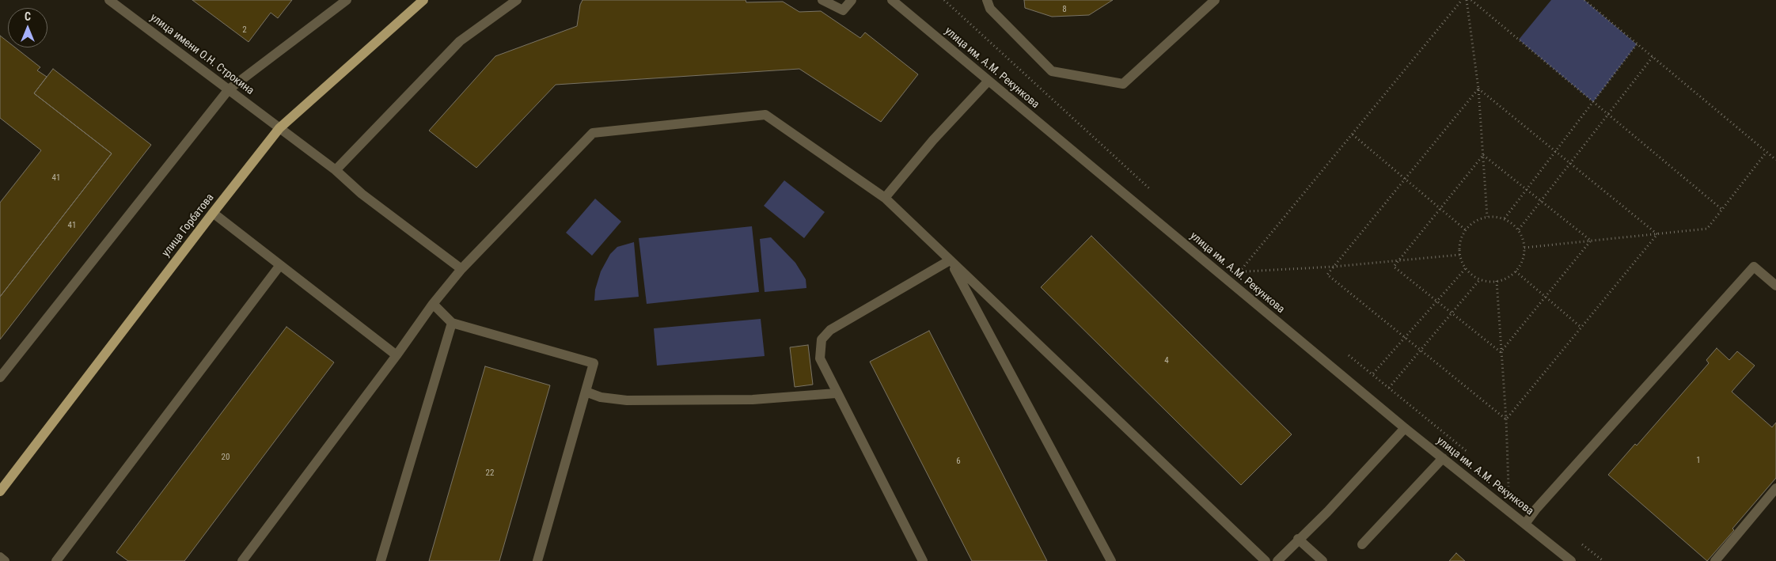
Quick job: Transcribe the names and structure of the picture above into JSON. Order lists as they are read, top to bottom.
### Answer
{
  "streets": {
    "main road": ["улица Горбатова"],
    "street": ["улица имени О.Н. Строкина", "улица им. А.М. Рекункова"]
  },
  "crossings": [
    ["улица имени О.Н. Строкина", "улица Горбатова"]
  ],
  "house_numbers": [
    "8",
    "2",
    "41",
    "41",
    "4",
    "20",
    "1",
    "6",
    "22"
  ],
  "north": "top"
}
